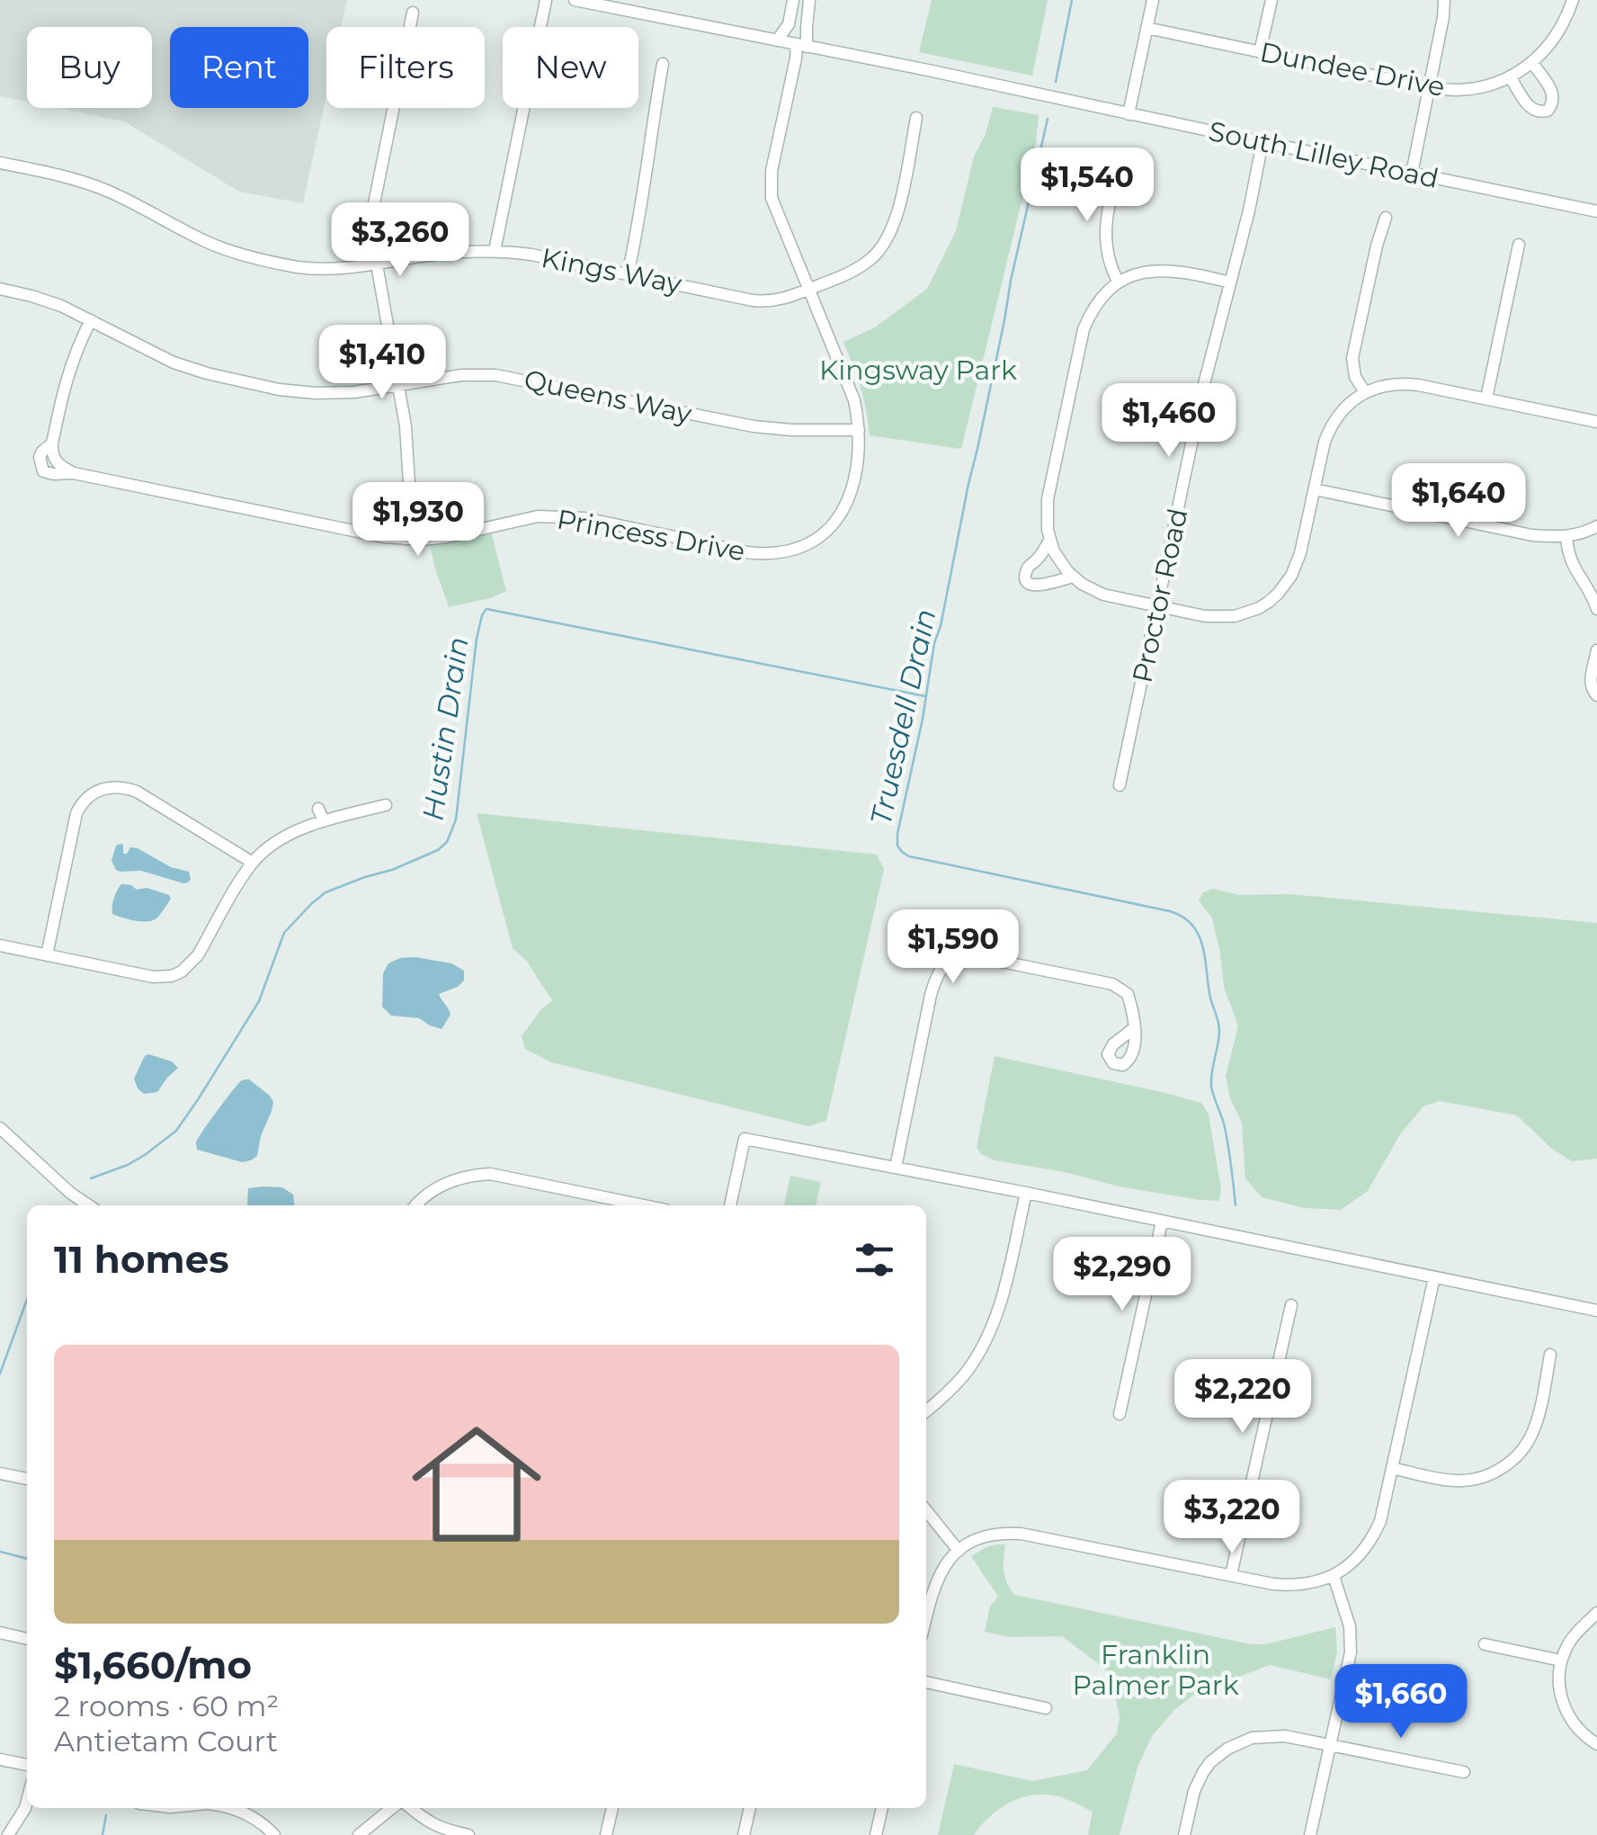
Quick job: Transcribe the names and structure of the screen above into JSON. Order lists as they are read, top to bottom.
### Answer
{
  "streets": {
    "street": [
      "Dundee Drive",
      "South Lilley Road",
      "Kings Way",
      "Queens Way",
      "Princess Drive",
      "Proctor Road"
    ]
  },
  "crossings": [
    ["South Lilley Road", "Princess Drive"],
    ["South Lilley Road", "Proctor Road"],
    ["Kings Way", "Princess Drive"],
    ["Queens Way", "Princess Drive"]
  ],
  "water": ["Truesdell Drain", "Hustin Drain"],
  "parks": ["Kingsway Park", "Franklin Palmer Park"],
  "page": {
    "chip": [
      "Buy",
      "Rent",
      "Filters",
      "New"
    ],
    "price": [
      "$1,540",
      "$3,260",
      "$1,410",
      "$1,460",
      "$1,640",
      "$1,930",
      "$1,590",
      "$2,290",
      "$2,220",
      "$3,220",
      "$1,660"
    ],
    "heading": "11 homes",
    "list": [
      {
        "name": "$1,660/mo",
        "note": "2 rooms · 60 m² · Antietam Court"
      }
    ]
  }
}
